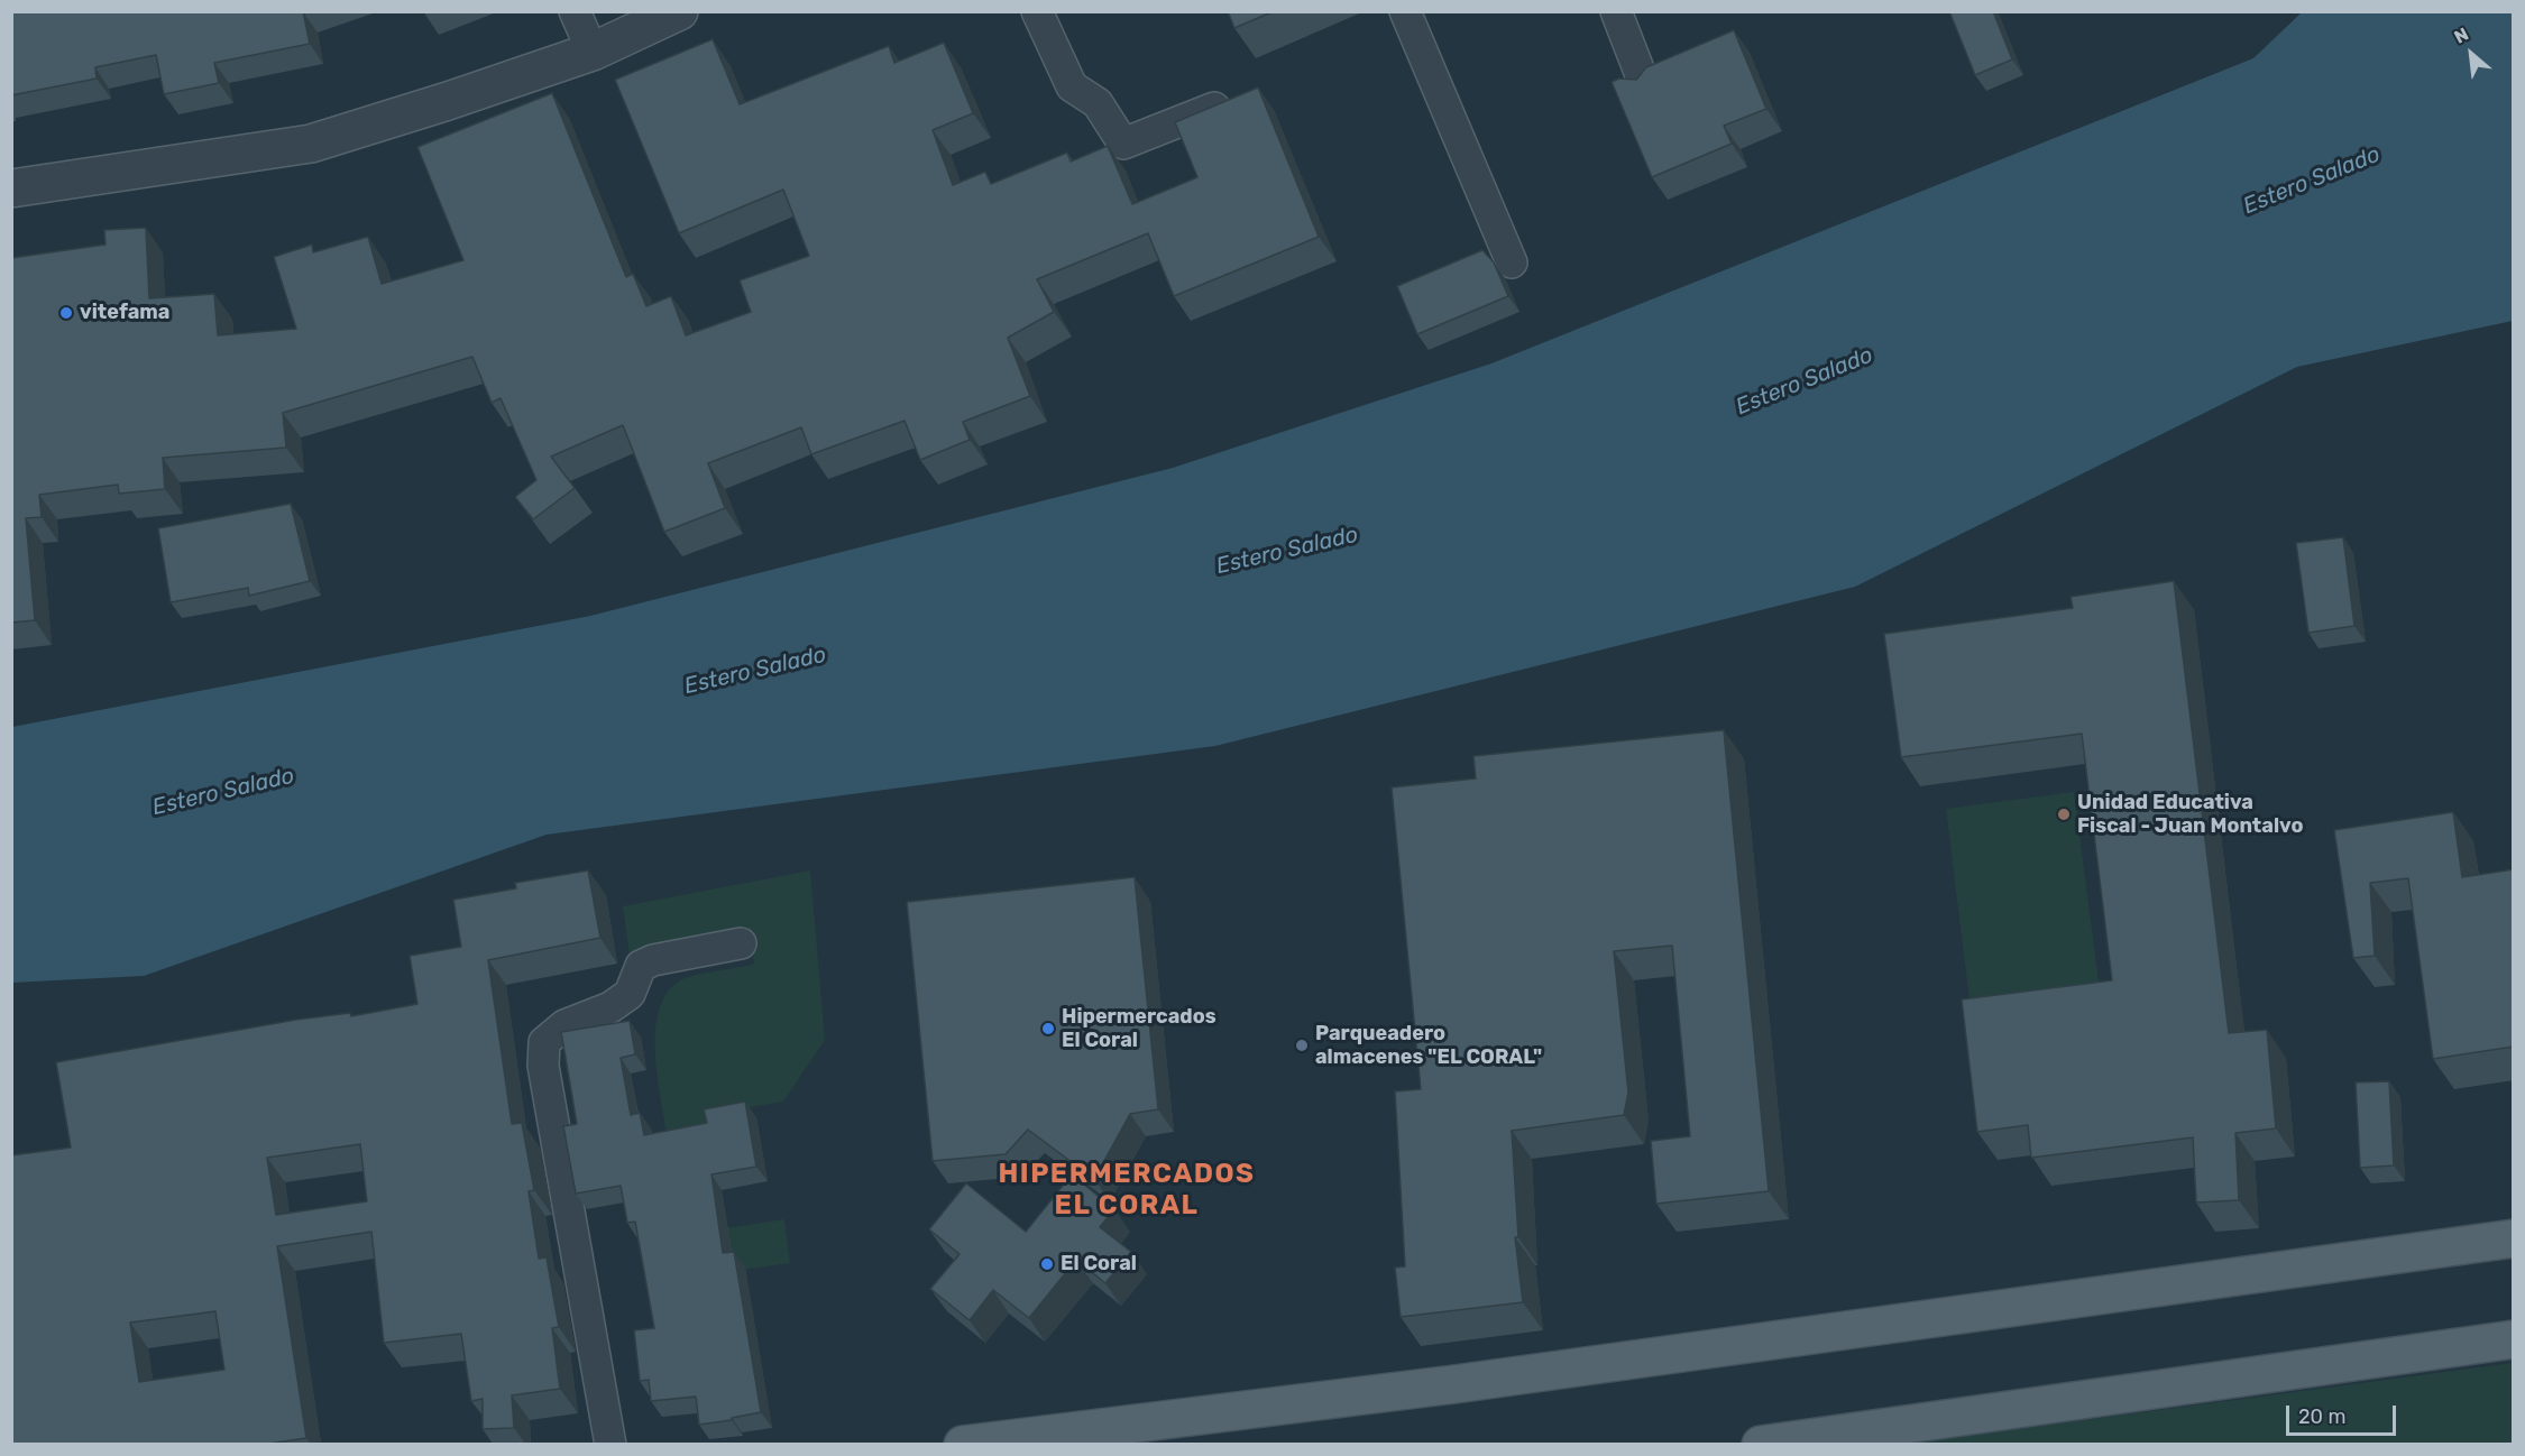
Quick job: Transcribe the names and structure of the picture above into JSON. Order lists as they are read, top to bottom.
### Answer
{
  "districts": ["HIPERMERCADOS EL CORAL"],
  "water": ["Estero Salado"],
  "places": [
    "vitefama",
    "Unidad Educativa Fiscal - Juan Montalvo",
    "Hipermercados El Coral",
    "Parqueadero almacenes \"EL CORAL\"",
    "El Coral"
  ],
  "scale_bar": "20 m",
  "north": "top left"
}
